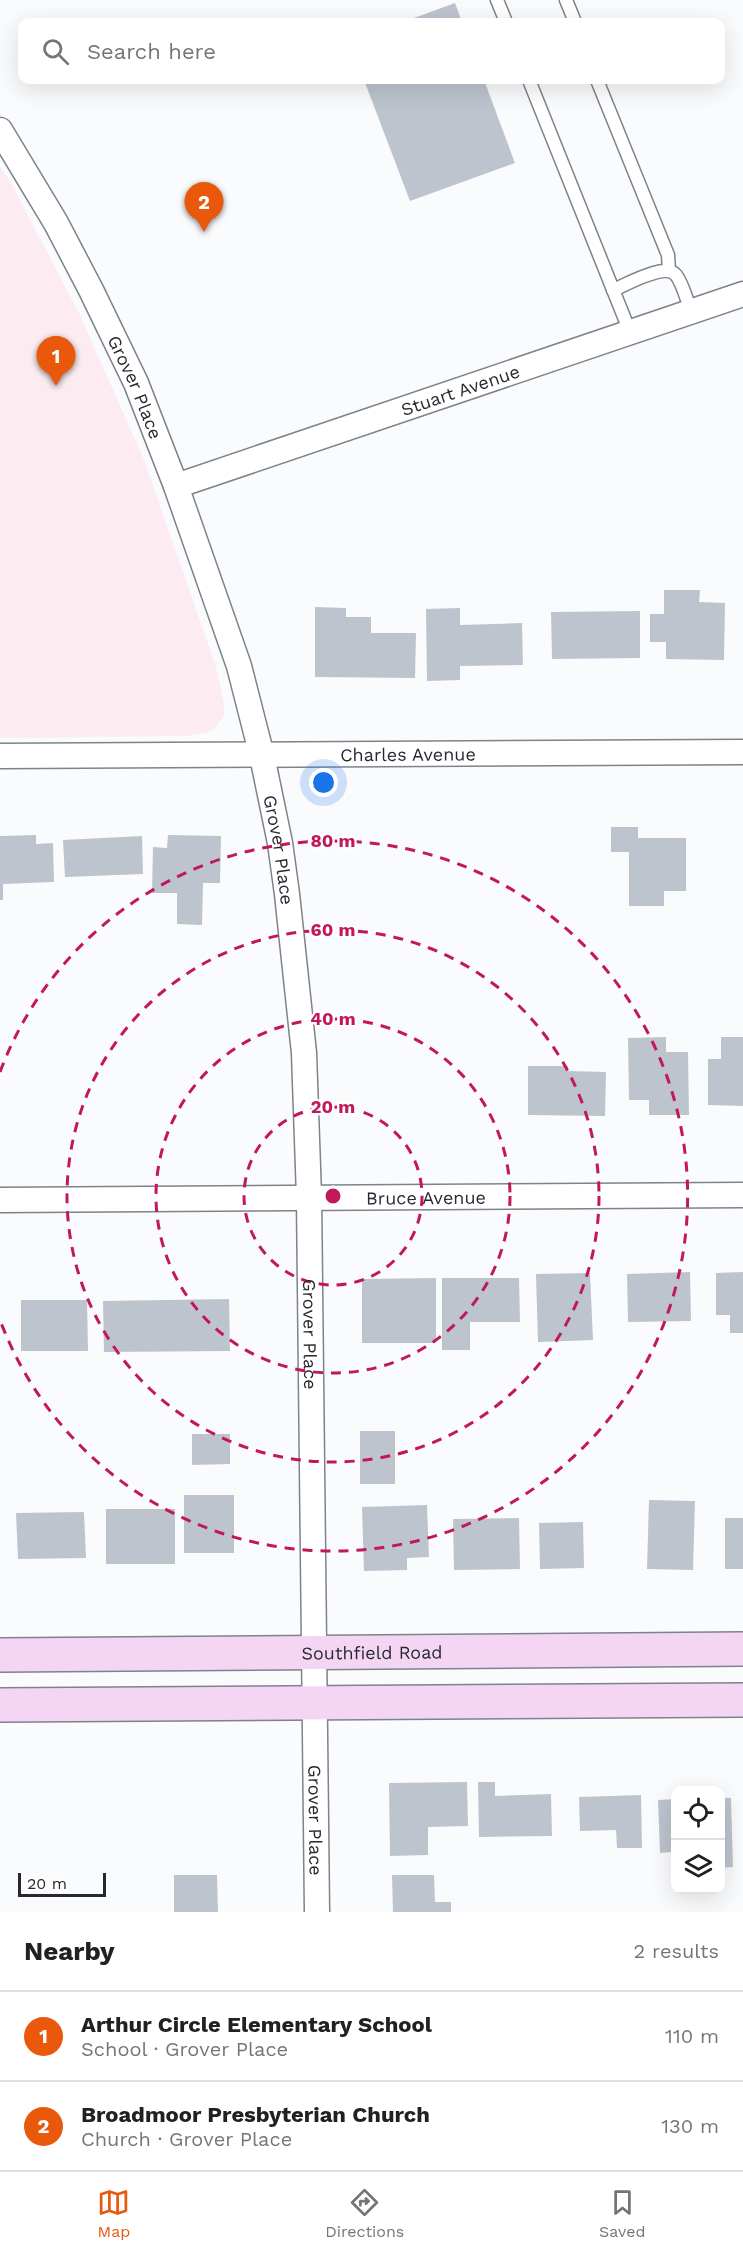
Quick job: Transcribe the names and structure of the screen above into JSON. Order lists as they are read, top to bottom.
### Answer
{
  "streets": {
    "main road": ["Southfield Road"],
    "street": [
      "Grover Place",
      "Stuart Avenue",
      "Charles Avenue",
      "Bruce Avenue"
    ]
  },
  "crossings": [
    ["Grover Place", "Stuart Avenue"],
    ["Grover Place", "Charles Avenue"],
    ["Grover Place", "Bruce Avenue"],
    ["Grover Place", "Southfield Road"]
  ],
  "scale_bar": "20 m",
  "page": {
    "search": "Search here",
    "pins": ["2", "1"],
    "scale": "20 m",
    "heading": ["Nearby", "2 results"],
    "list": [
      {
        "mark": "1",
        "name": "Arthur Circle Elementary School",
        "note": "School · Grover Place",
        "value": "110 m"
      },
      {
        "mark": "2",
        "name": "Broadmoor Presbyterian Church",
        "note": "Church · Grover Place",
        "value": "130 m"
      }
    ],
    "nav": ["Map", "Directions", "Saved"]
  },
  "rings": [
    "80 m",
    "60 m",
    "40 m",
    "20 m"
  ]
}
